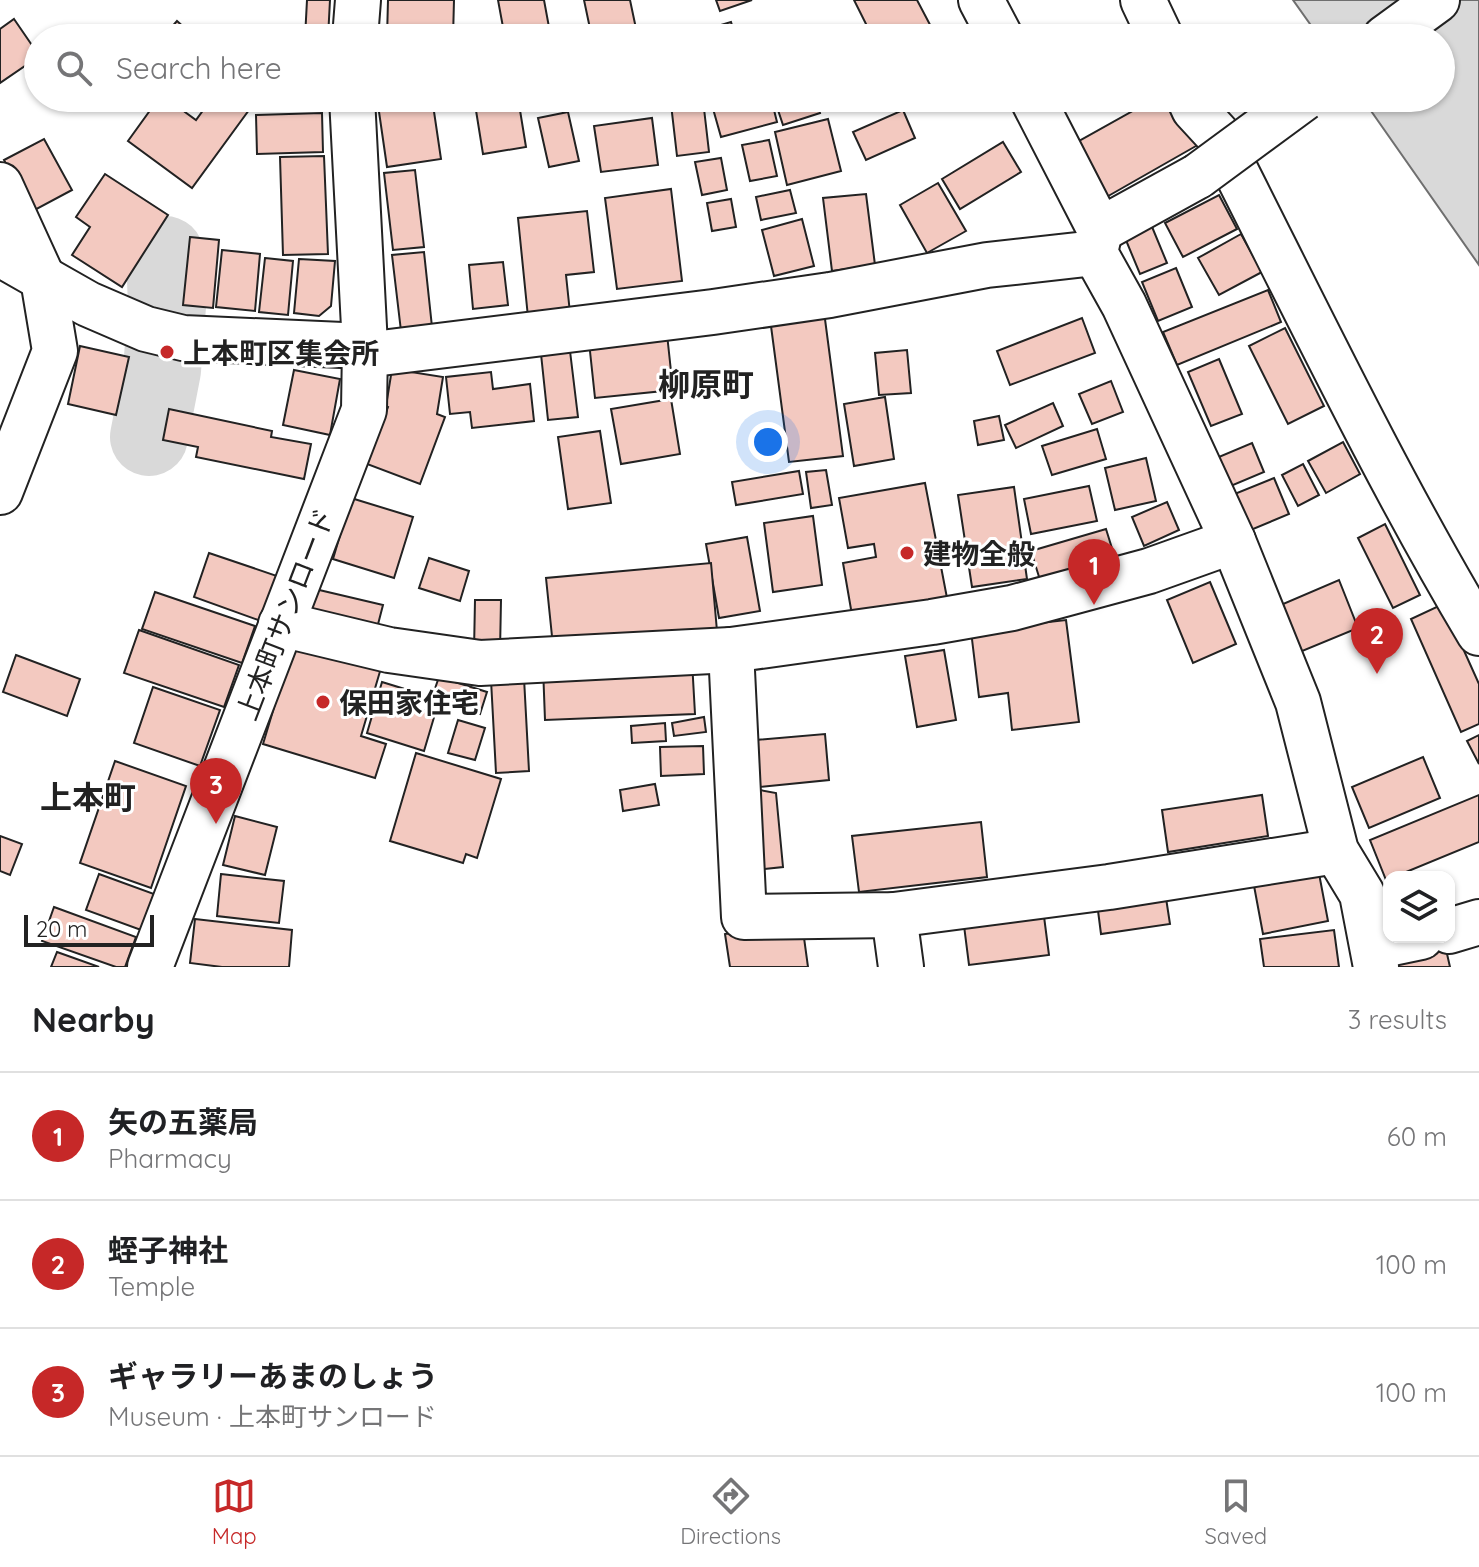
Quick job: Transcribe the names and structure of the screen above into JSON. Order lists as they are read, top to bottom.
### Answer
{
  "streets": {
    "street": ["上本町サンロード"]
  },
  "districts": ["柳原町", "上本町"],
  "places": ["上本町区集会所", "建物全般", "保田家住宅"],
  "scale_bar": "20 m",
  "page": {
    "search": "Search here",
    "pins": ["1", "2", "3"],
    "scale": "20 m",
    "heading": ["Nearby", "3 results"],
    "list": [
      {
        "mark": "1",
        "name": "矢の五薬局",
        "note": "Pharmacy",
        "value": "60 m"
      },
      {
        "mark": "2",
        "name": "蛭子神社",
        "note": "Temple",
        "value": "100 m"
      },
      {
        "mark": "3",
        "name": "ギャラリーあまのしょう",
        "note": "Museum · 上本町サンロード",
        "value": "100 m"
      }
    ],
    "nav": ["Map", "Directions", "Saved"]
  }
}
